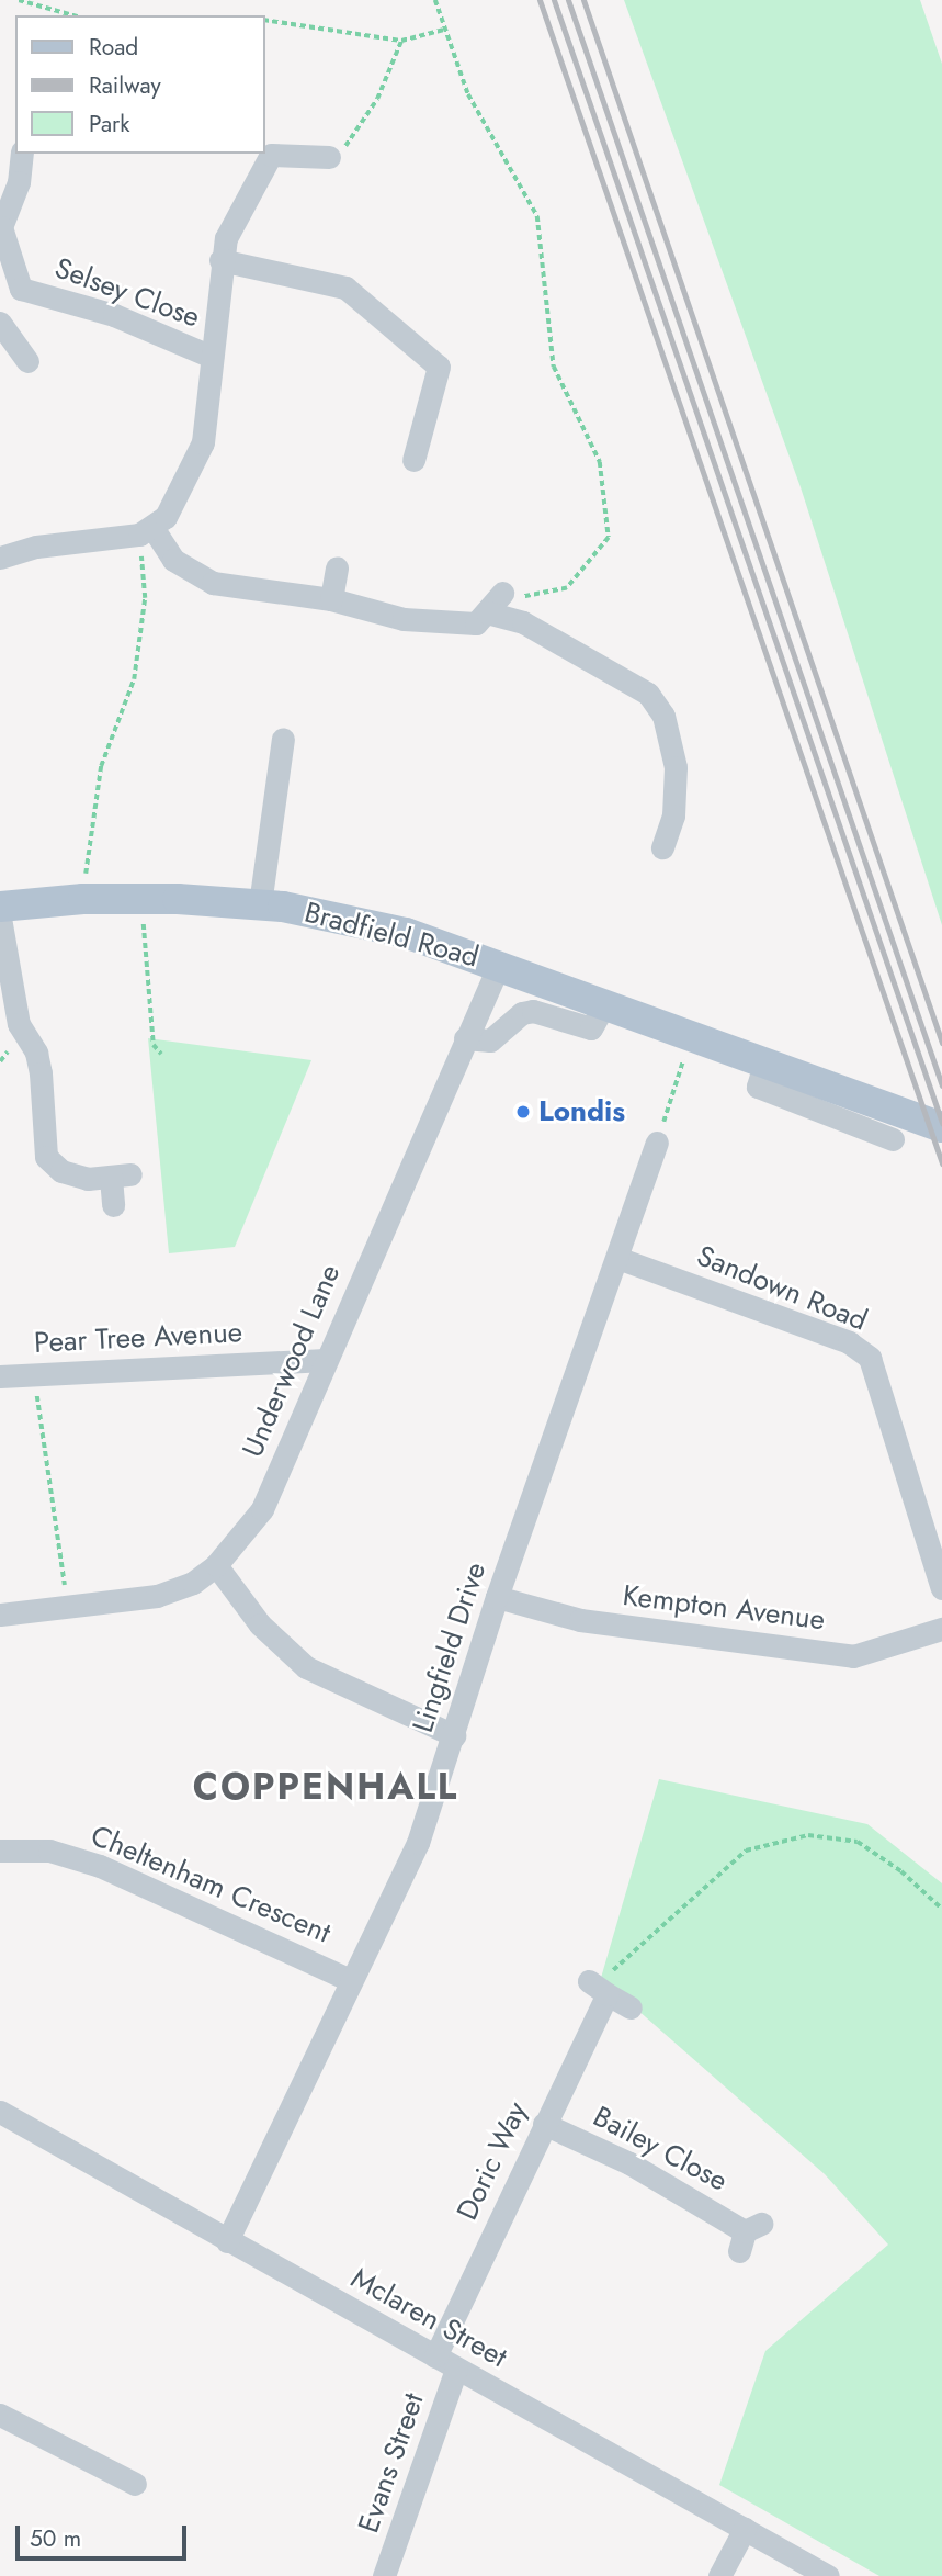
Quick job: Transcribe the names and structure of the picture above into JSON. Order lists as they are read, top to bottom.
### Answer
{
  "streets": {
    "main road": ["Bradfield Road"],
    "street": [
      "Selsey Close",
      "Sandown Road",
      "Pear Tree Avenue",
      "Underwood Lane",
      "Kempton Avenue",
      "Lingfield Drive",
      "Cheltenham Crescent",
      "Bailey Close",
      "Doric Way",
      "Mclaren Street",
      "Evans Street"
    ]
  },
  "crossings": [
    ["Bradfield Road", "Underwood Lane"],
    ["Sandown Road", "Lingfield Drive"],
    ["Pear Tree Avenue", "Underwood Lane"],
    ["Kempton Avenue", "Lingfield Drive"],
    ["Lingfield Drive", "Cheltenham Crescent"],
    ["Lingfield Drive", "Mclaren Street"],
    ["Bailey Close", "Doric Way"],
    ["Doric Way", "Mclaren Street"],
    ["Mclaren Street", "Evans Street"]
  ],
  "districts": ["COPPENHALL"],
  "places": ["Londis"],
  "legend": ["Road", "Railway", "Park"],
  "scale_bar": "50 m"
}
